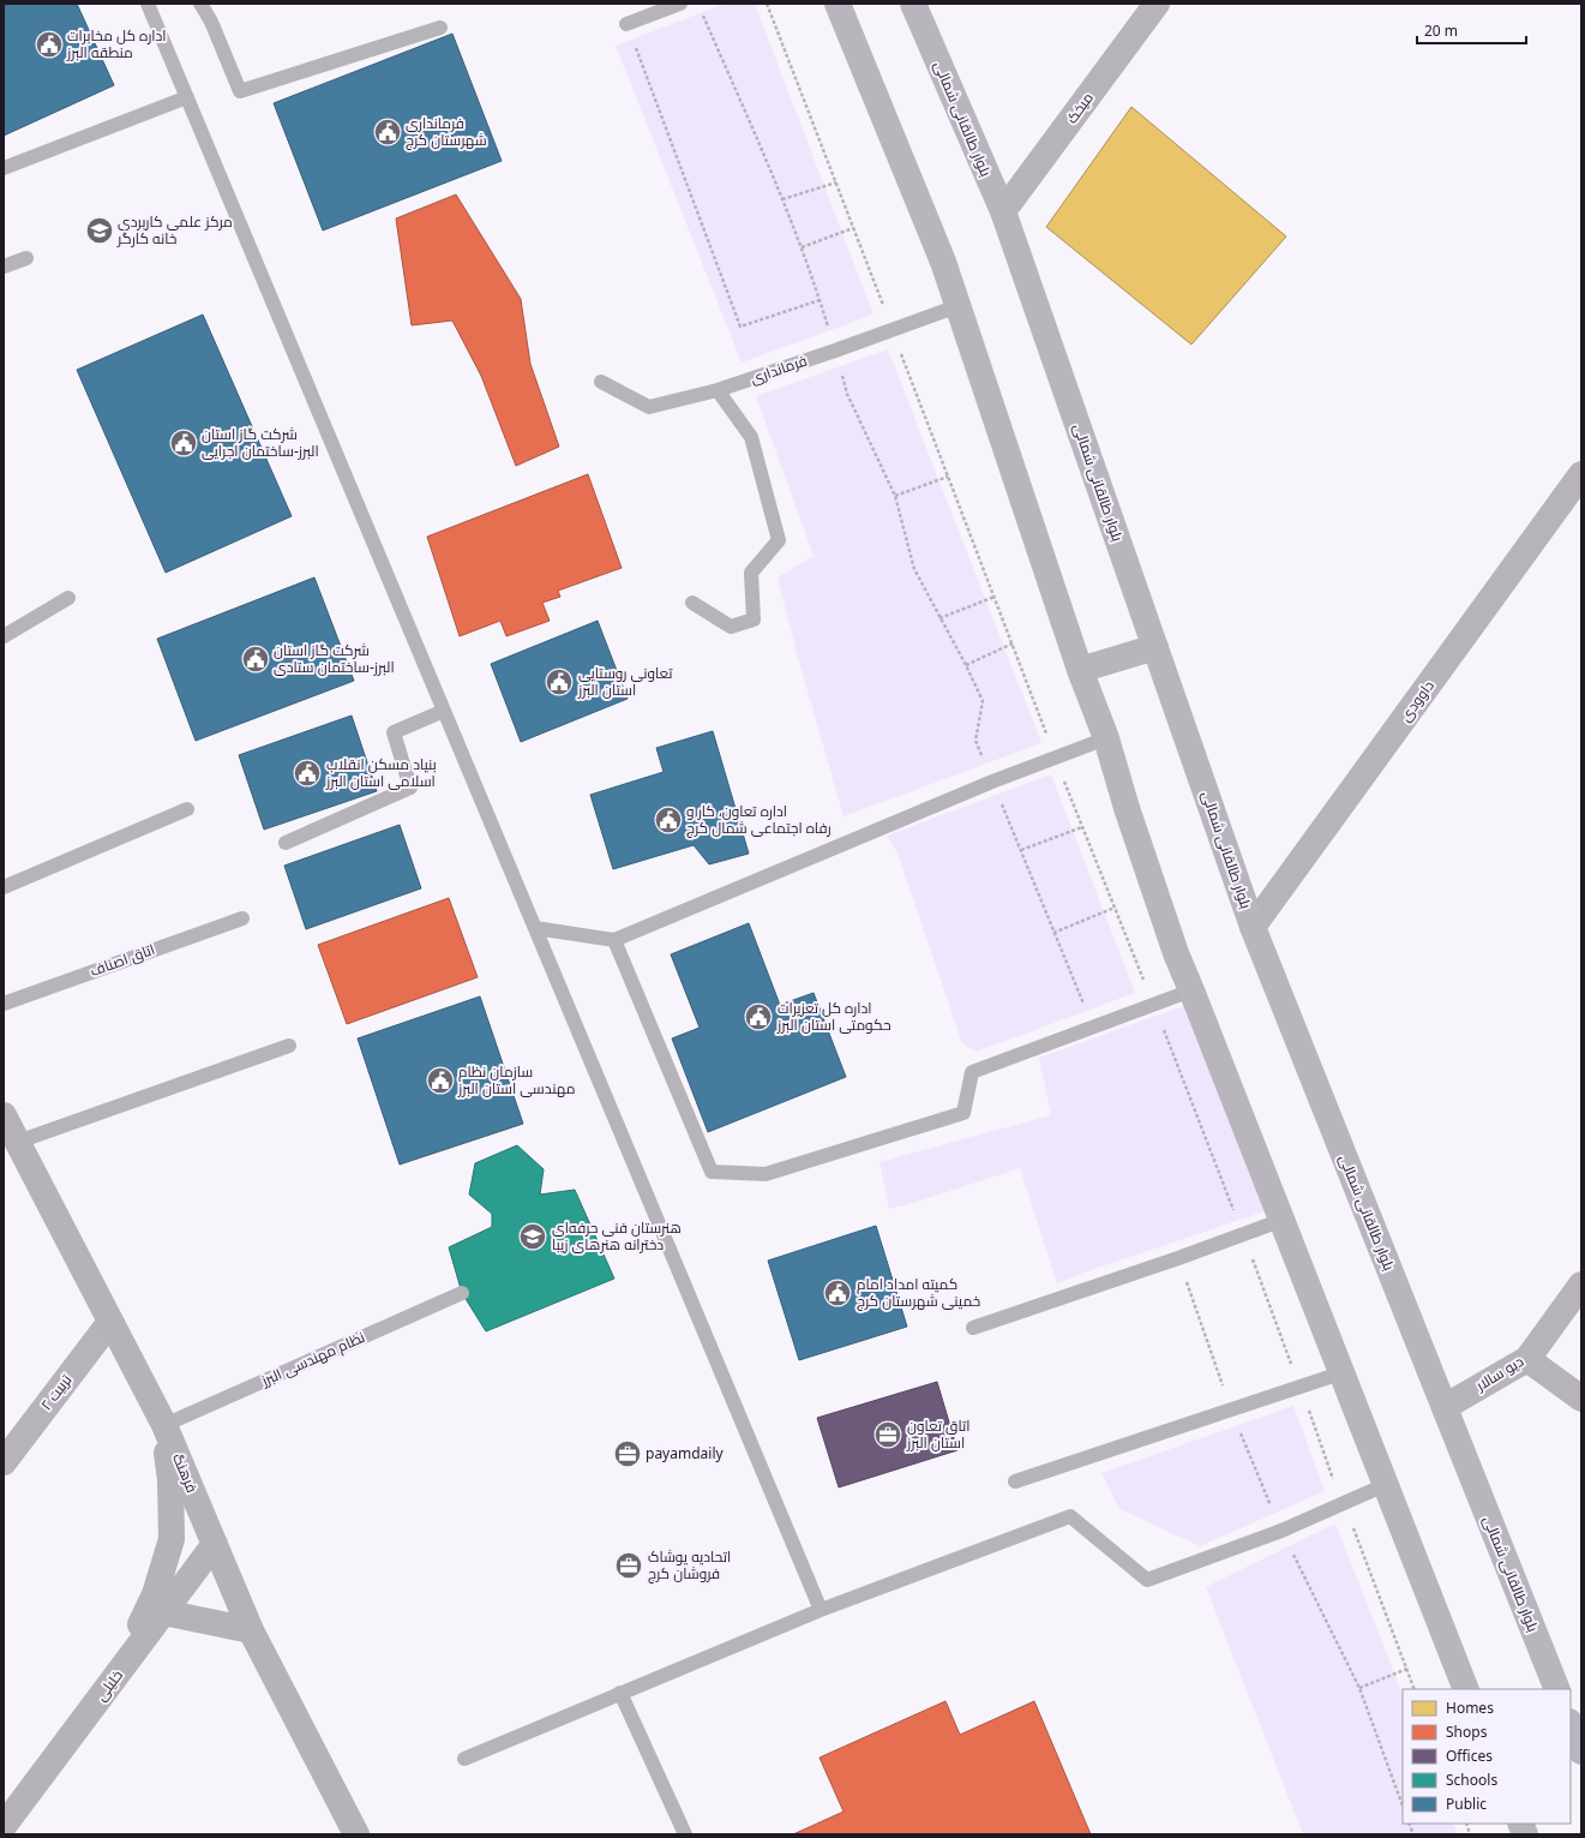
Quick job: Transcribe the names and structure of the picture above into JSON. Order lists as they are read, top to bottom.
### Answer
{
  "streets": {
    "main road": ["بلوار طالقانی شمالی", "فرهنگ", "خلیلی"],
    "street": [
      "میخک",
      "داوودی",
      "دیو سالار",
      "تربیت ۲"
    ],
    "lane": ["فرمانداری", "اتاق اصناف", "نظام مهندسی البرز"]
  },
  "crossings": [
    ["میخک", "بلوار طالقانی شمالی"],
    ["بلوار طالقانی شمالی", "داوودی"],
    ["بلوار طالقانی شمالی", "دیو سالار"],
    ["نظام مهندسی البرز", "فرهنگ"],
    ["تربیت ۲", "فرهنگ"],
    ["فرهنگ", "خلیلی"]
  ],
  "places": {
    "public building": [
      "اداره کل مخابرات منطقه البرز",
      "فرمانداری شهرستان کرج",
      "شرکت گاز استان البرز-ساختمان اجرایی",
      "شرکت گاز استان البرز-ساختمان ستادی",
      "تعاونی روستایی استان البرز",
      "بنیاد مسکن انقلاب اسلامی استان البرز",
      "اداره تعاون، کار و رفاه اجتماعی شمال کرج",
      "اداره کل تعزیرات حکومتی استان البرز",
      "سازمان نظام مهندسی استان البرز",
      "کمیته امداد امام خمینی شهرستان کرج"
    ],
    "school or university": ["مرکز علمی کاربردی خانه کارگر", "هنرستان فنی حرفه‌ای دخترانه هنرهای زیبا"],
    "office": ["اتاق تعاون استان البرز", "payamdaily", "اتحادیه پوشاک فروشان کرج"]
  },
  "legend": [
    "Homes",
    "Shops",
    "Offices",
    "Schools",
    "Public"
  ],
  "scale_bar": "20 m"
}
